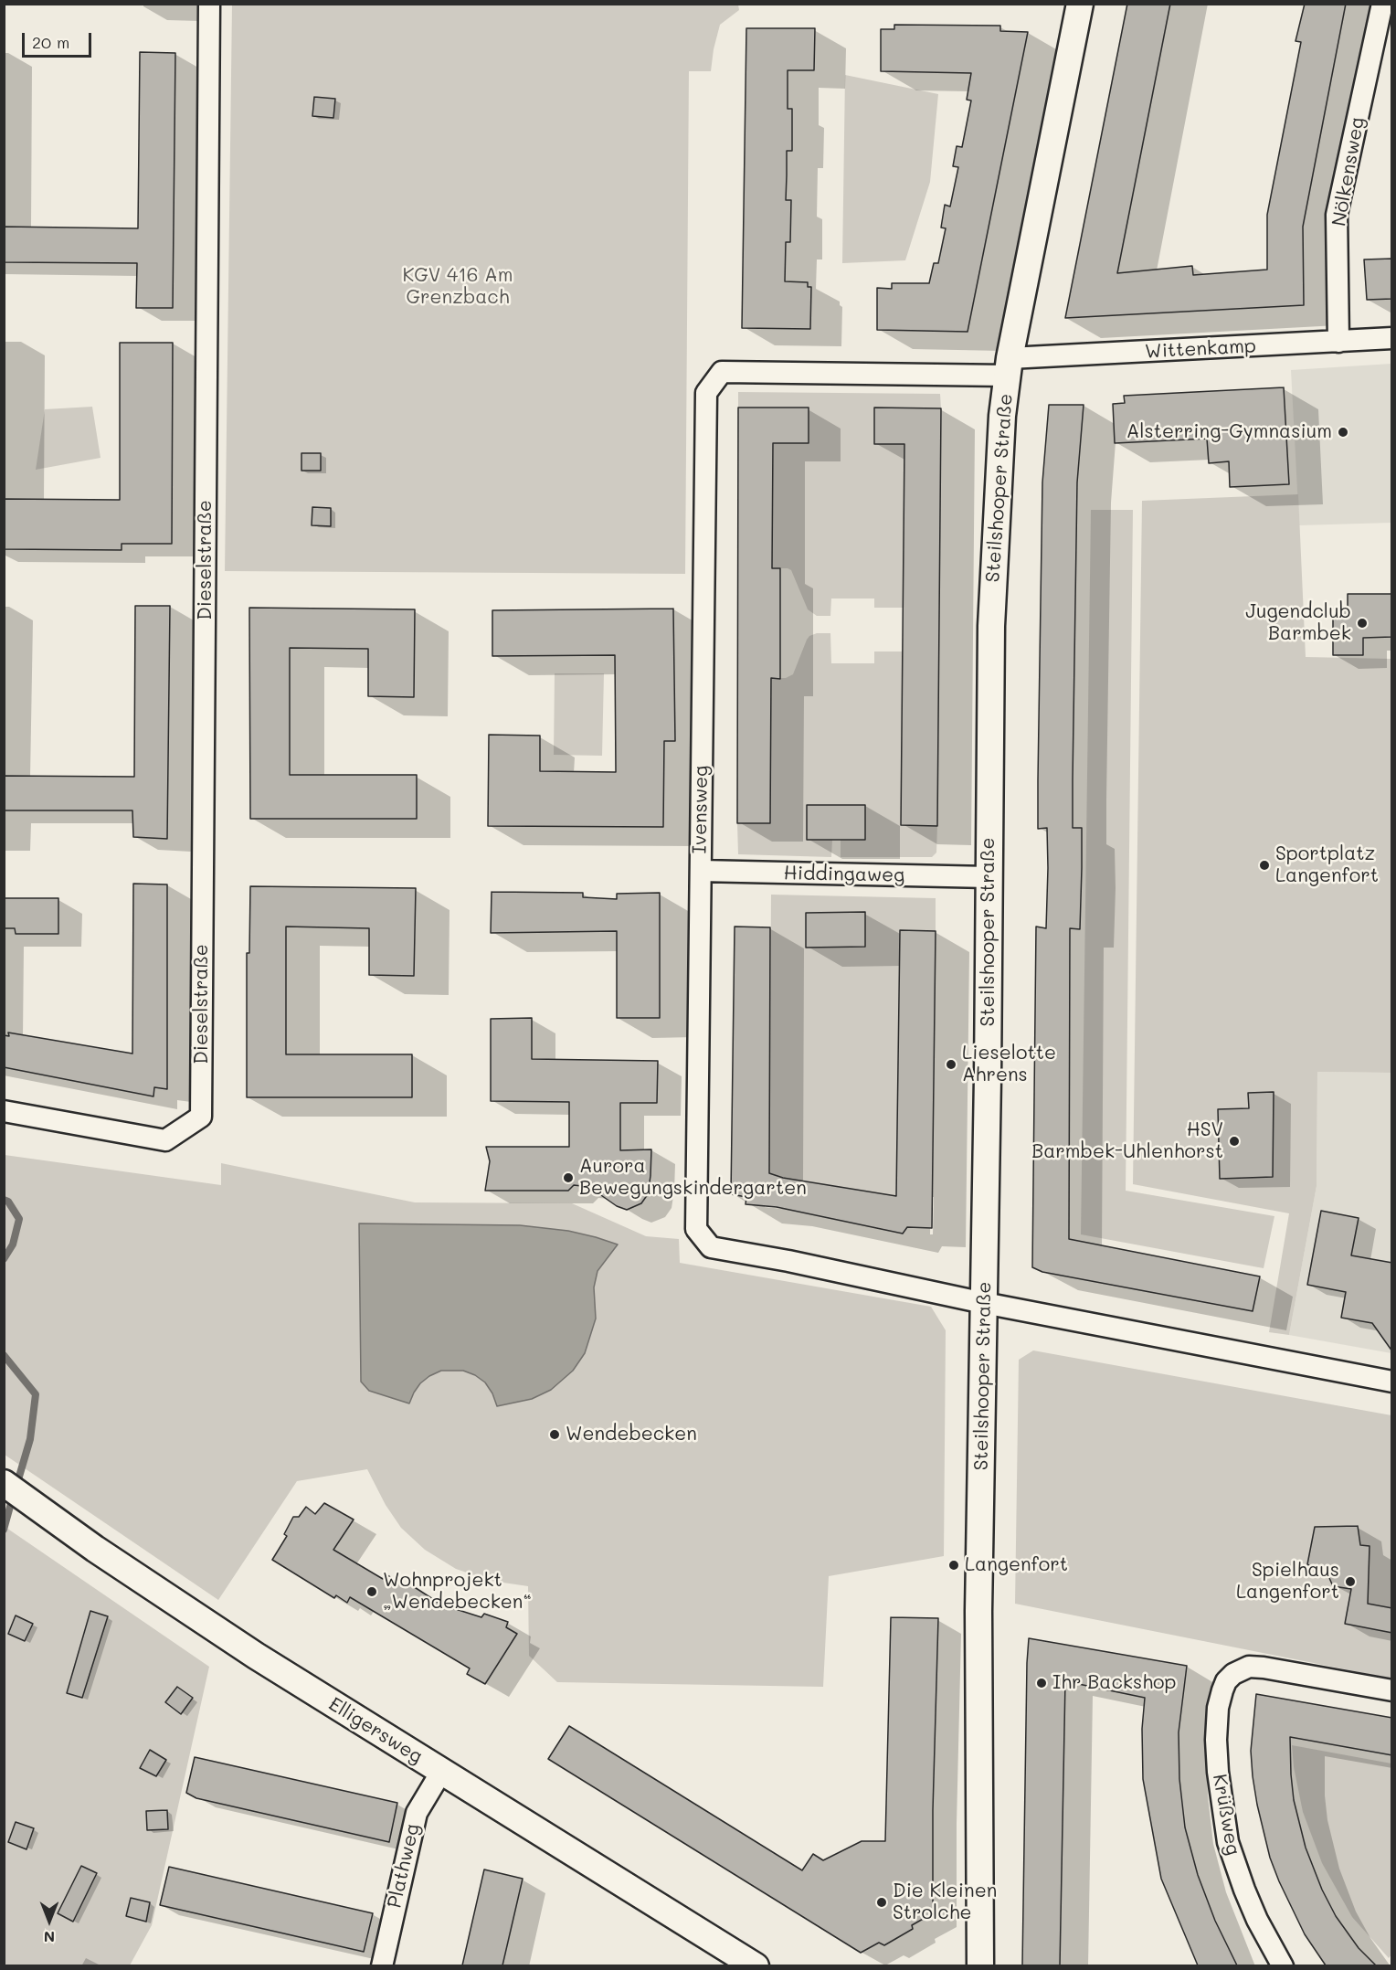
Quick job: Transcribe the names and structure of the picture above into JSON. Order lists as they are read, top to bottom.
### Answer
{
  "streets": {
    "street": [
      "Nölkensweg",
      "Wittenkamp",
      "Steilshooper Straße",
      "Dieselstraße",
      "Ivensweg",
      "Hiddingaweg",
      "Elligersweg",
      "Krüßweg",
      "Plathweg"
    ]
  },
  "crossings": [
    ["Nölkensweg", "Wittenkamp"],
    ["Wittenkamp", "Steilshooper Straße"],
    ["Wittenkamp", "Ivensweg"],
    ["Steilshooper Straße", "Ivensweg"],
    ["Steilshooper Straße", "Hiddingaweg"],
    ["Ivensweg", "Hiddingaweg"],
    ["Elligersweg", "Plathweg"]
  ],
  "parks": ["KGV 416 Am Grenzbach"],
  "places": [
    "Alsterring-Gymnasium",
    "Jugendclub Barmbek",
    "Sportplatz Langenfort",
    "Lieselotte Ahrens",
    "HSV Barmbek-Uhlenhorst",
    "Aurora Bewegungskindergarten",
    "Wendebecken",
    "Langenfort",
    "Spielhaus Langenfort",
    "Wohnprojekt „Wendebecken“",
    "Ihr Backshop",
    "Die Kleinen Strolche"
  ],
  "scale_bar": "20 m",
  "north": "bottom"
}
